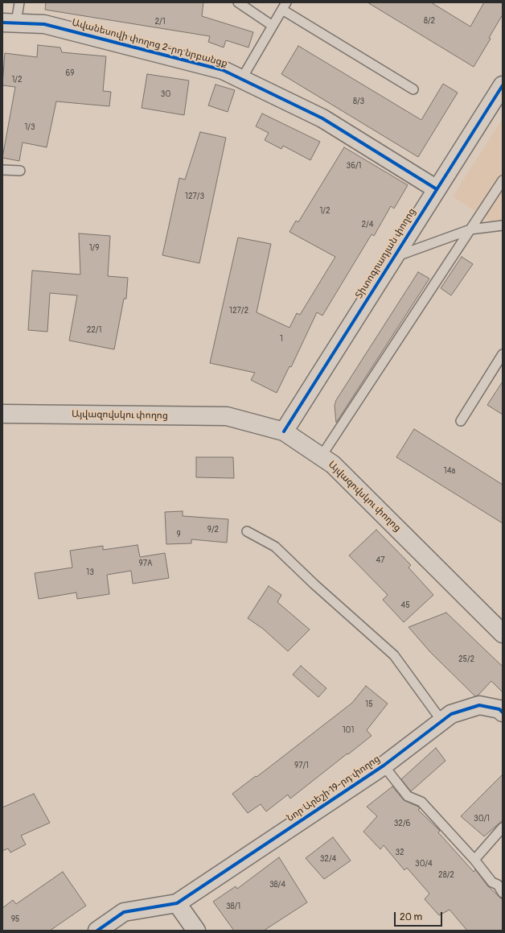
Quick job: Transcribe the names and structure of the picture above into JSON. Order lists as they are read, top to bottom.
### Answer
{
  "streets": {
    "street": [
      "Ավանեսովի փողոց 2-րդ նրբանցք",
      "Տիտոգրադյան փողոց",
      "Այվազովսկու փողոց",
      "Նոր Արեշի 19-րդ փողոց"
    ]
  },
  "crossings": [
    ["Ավանեսովի փողոց 2-րդ նրբանցք", "Տիտոգրադյան փողոց"],
    ["Տիտոգրադյան փողոց", "Այվազովսկու փողոց"]
  ],
  "house_numbers": [
    "8/2",
    "2/1",
    "69",
    "1/2",
    "30",
    "8/3",
    "1/3",
    "36/1",
    "127/3",
    "1/2",
    "2/4",
    "1/9",
    "127/2",
    "22/1",
    "1",
    "14a",
    "9/2",
    "9",
    "47",
    "97А",
    "13",
    "45",
    "25/2",
    "15",
    "101",
    "97/1",
    "30/1",
    "32/6",
    "32",
    "32/4",
    "30/4",
    "28/2",
    "38/4",
    "38/1",
    "95"
  ],
  "scale_bar": "20 m"
}
